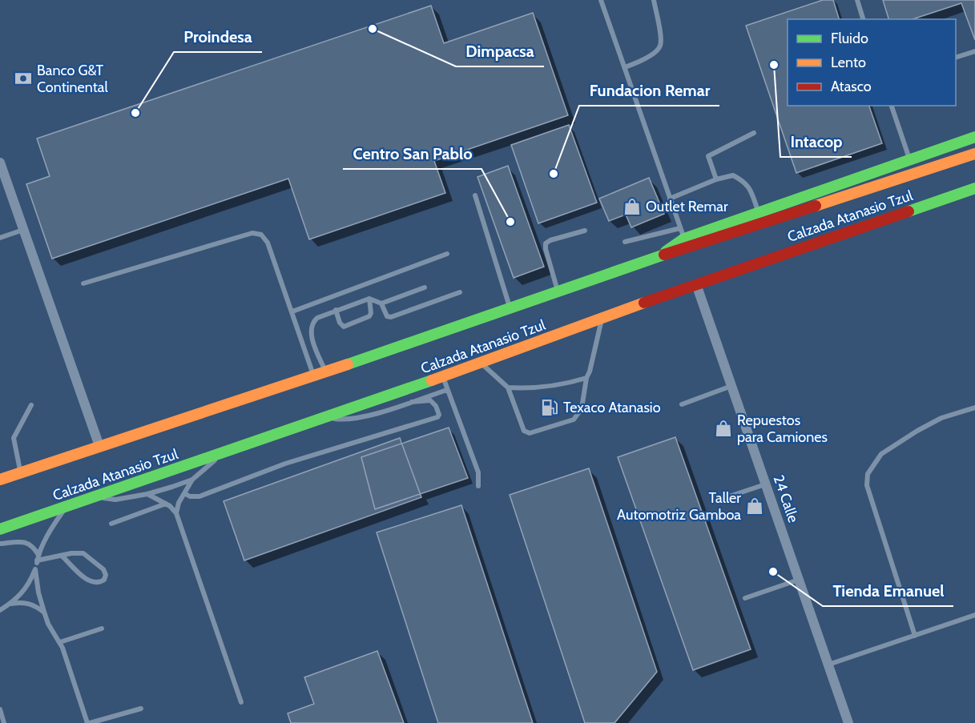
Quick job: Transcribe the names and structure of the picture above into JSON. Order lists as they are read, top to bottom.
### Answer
{
  "streets": {
    "main road": ["Calzada Atanasio Tzul"],
    "street": ["24 Calle"]
  },
  "crossings": [
    ["Calzada Atanasio Tzul", "24 Calle"]
  ],
  "places": {
    "other": [
      "Dimpacsa",
      "Intacop",
      "Proindesa",
      "Fundacion Remar",
      "Centro San Pablo",
      "Tienda Emanuel"
    ],
    "bank": ["Banco G&T Continental"],
    "shop": ["Outlet Remar", "Repuestos para Camiones", "Taller Automotriz Gamboa"],
    "fuel station": ["Texaco Atanasio"]
  },
  "legend": ["Fluido", "Lento", "Atasco"]
}
